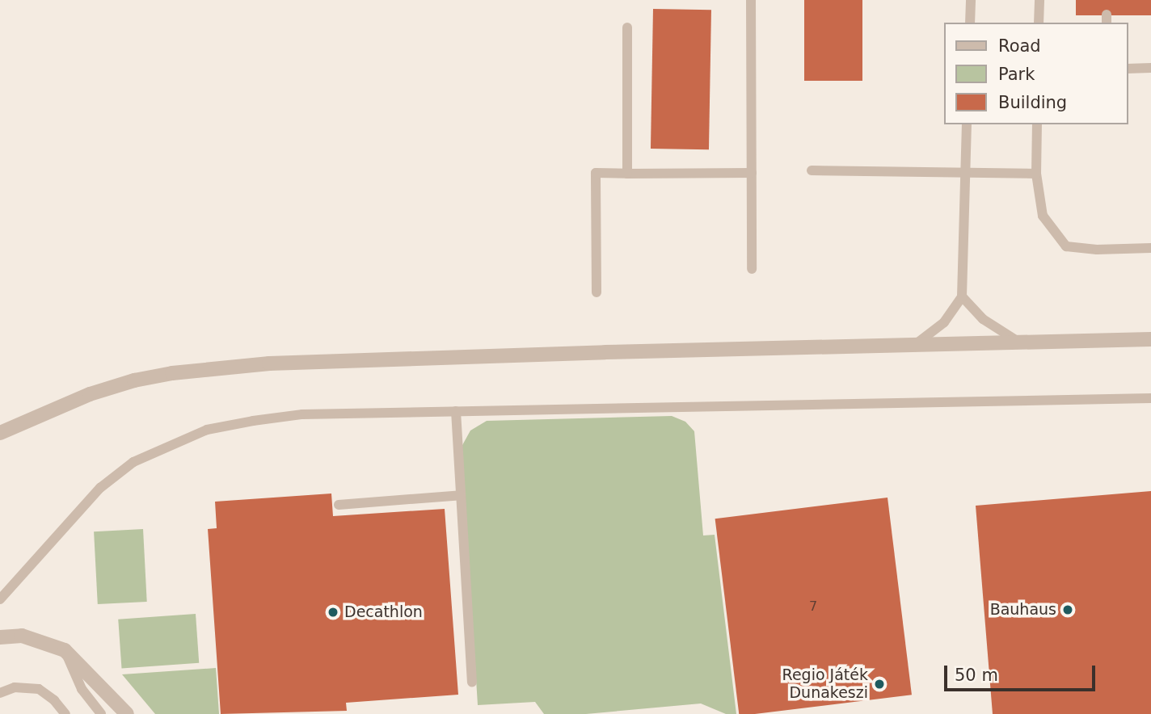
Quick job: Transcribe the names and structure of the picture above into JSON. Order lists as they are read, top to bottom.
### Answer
{
  "places": ["Bauhaus", "Decathlon", "Regio Játék Dunakeszi"],
  "house_numbers": ["7"],
  "legend": ["Road", "Park", "Building"],
  "scale_bar": "50 m"
}
